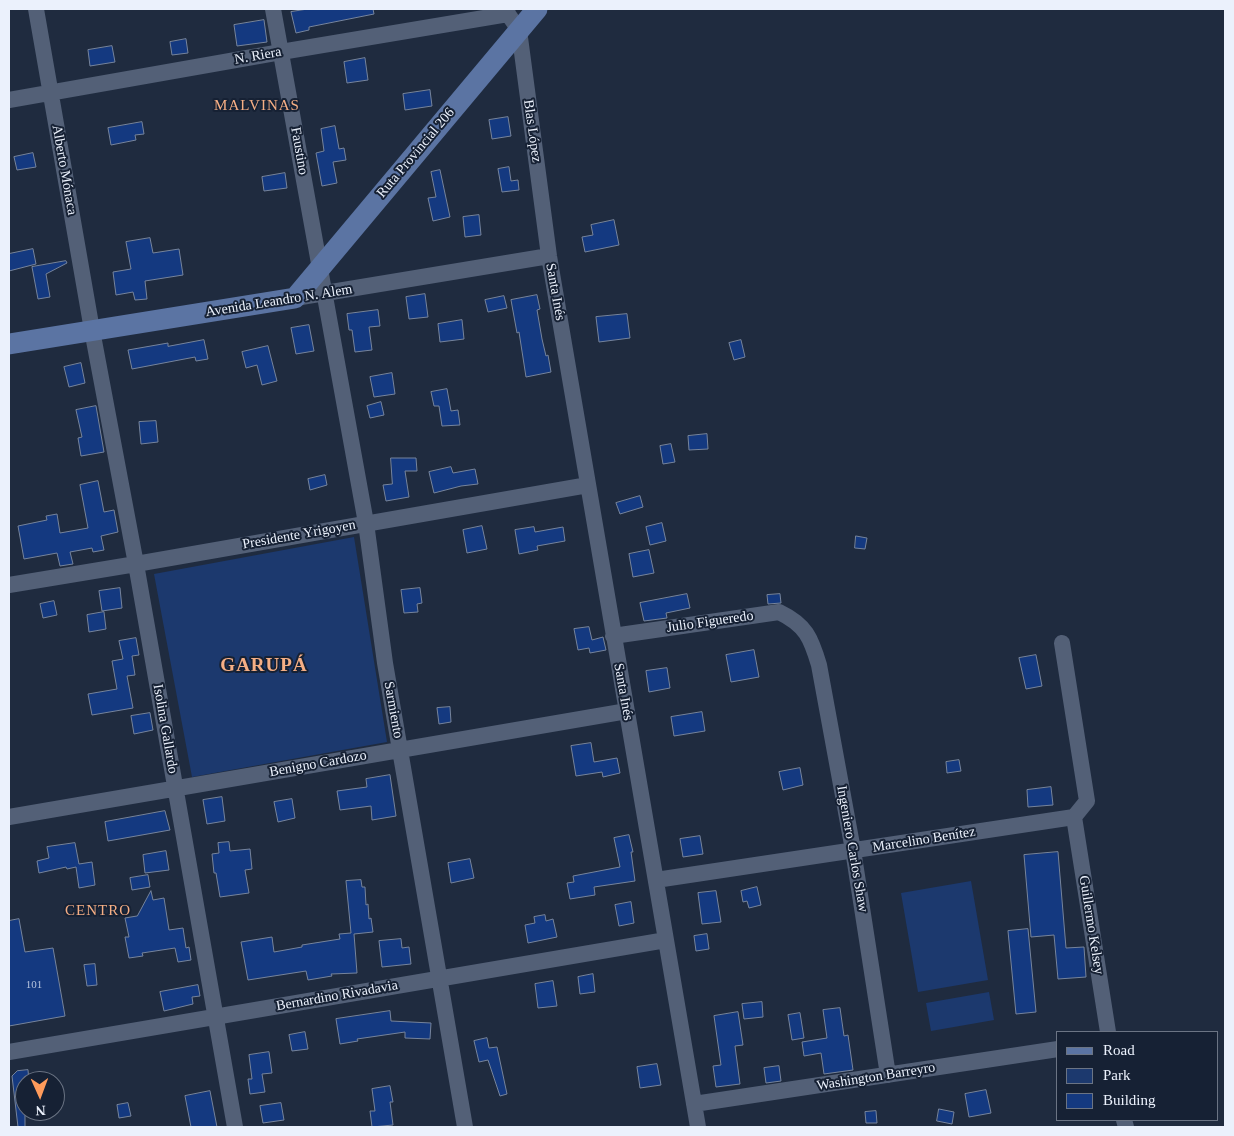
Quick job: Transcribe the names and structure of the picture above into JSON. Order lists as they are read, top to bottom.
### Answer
{
  "streets": {
    "main road": ["Ruta Provincial 206", "Avenida Leandro N. Alem"],
    "street": [
      "N. Riera",
      "Blas López",
      "Faustino",
      "Alberto Mónaca",
      "Santa Inés",
      "Presidente Yrigoyen",
      "Julio Figueredo",
      "Sarmiento",
      "Isolina Gallardo",
      "Benigno Cardozo",
      "Marcelino Benítez",
      "Ingeniero Carlos Shaw",
      "Guillermo Kelsey",
      "Bernardino Rivadavia",
      "Washington Barreyro"
    ]
  },
  "crossings": [
    ["N. Riera", "Blas López"],
    ["N. Riera", "Faustino"],
    ["N. Riera", "Ruta Provincial 206"],
    ["N. Riera", "Alberto Mónaca"],
    ["Blas López", "Ruta Provincial 206"],
    ["Blas López", "Santa Inés"],
    ["Blas López", "Avenida Leandro N. Alem"],
    ["Faustino", "Ruta Provincial 206"],
    ["Faustino", "Avenida Leandro N. Alem"],
    ["Faustino", "Sarmiento"],
    ["Ruta Provincial 206", "Avenida Leandro N. Alem"],
    ["Alberto Mónaca", "Avenida Leandro N. Alem"],
    ["Alberto Mónaca", "Isolina Gallardo"],
    ["Santa Inés", "Avenida Leandro N. Alem"],
    ["Santa Inés", "Presidente Yrigoyen"],
    ["Santa Inés", "Julio Figueredo"],
    ["Santa Inés", "Benigno Cardozo"],
    ["Santa Inés", "Marcelino Benítez"],
    ["Santa Inés", "Bernardino Rivadavia"],
    ["Santa Inés", "Washington Barreyro"],
    ["Avenida Leandro N. Alem", "Sarmiento"],
    ["Avenida Leandro N. Alem", "Isolina Gallardo"],
    ["Presidente Yrigoyen", "Sarmiento"],
    ["Presidente Yrigoyen", "Isolina Gallardo"],
    ["Julio Figueredo", "Ingeniero Carlos Shaw"],
    ["Sarmiento", "Benigno Cardozo"],
    ["Sarmiento", "Bernardino Rivadavia"],
    ["Isolina Gallardo", "Benigno Cardozo"],
    ["Isolina Gallardo", "Bernardino Rivadavia"],
    ["Marcelino Benítez", "Ingeniero Carlos Shaw"],
    ["Marcelino Benítez", "Guillermo Kelsey"],
    ["Ingeniero Carlos Shaw", "Washington Barreyro"]
  ],
  "districts": ["MALVINAS", "GARUPÁ", "CENTRO"],
  "house_numbers": ["101"],
  "legend": ["Road", "Park", "Building"],
  "north": "bottom"
}
